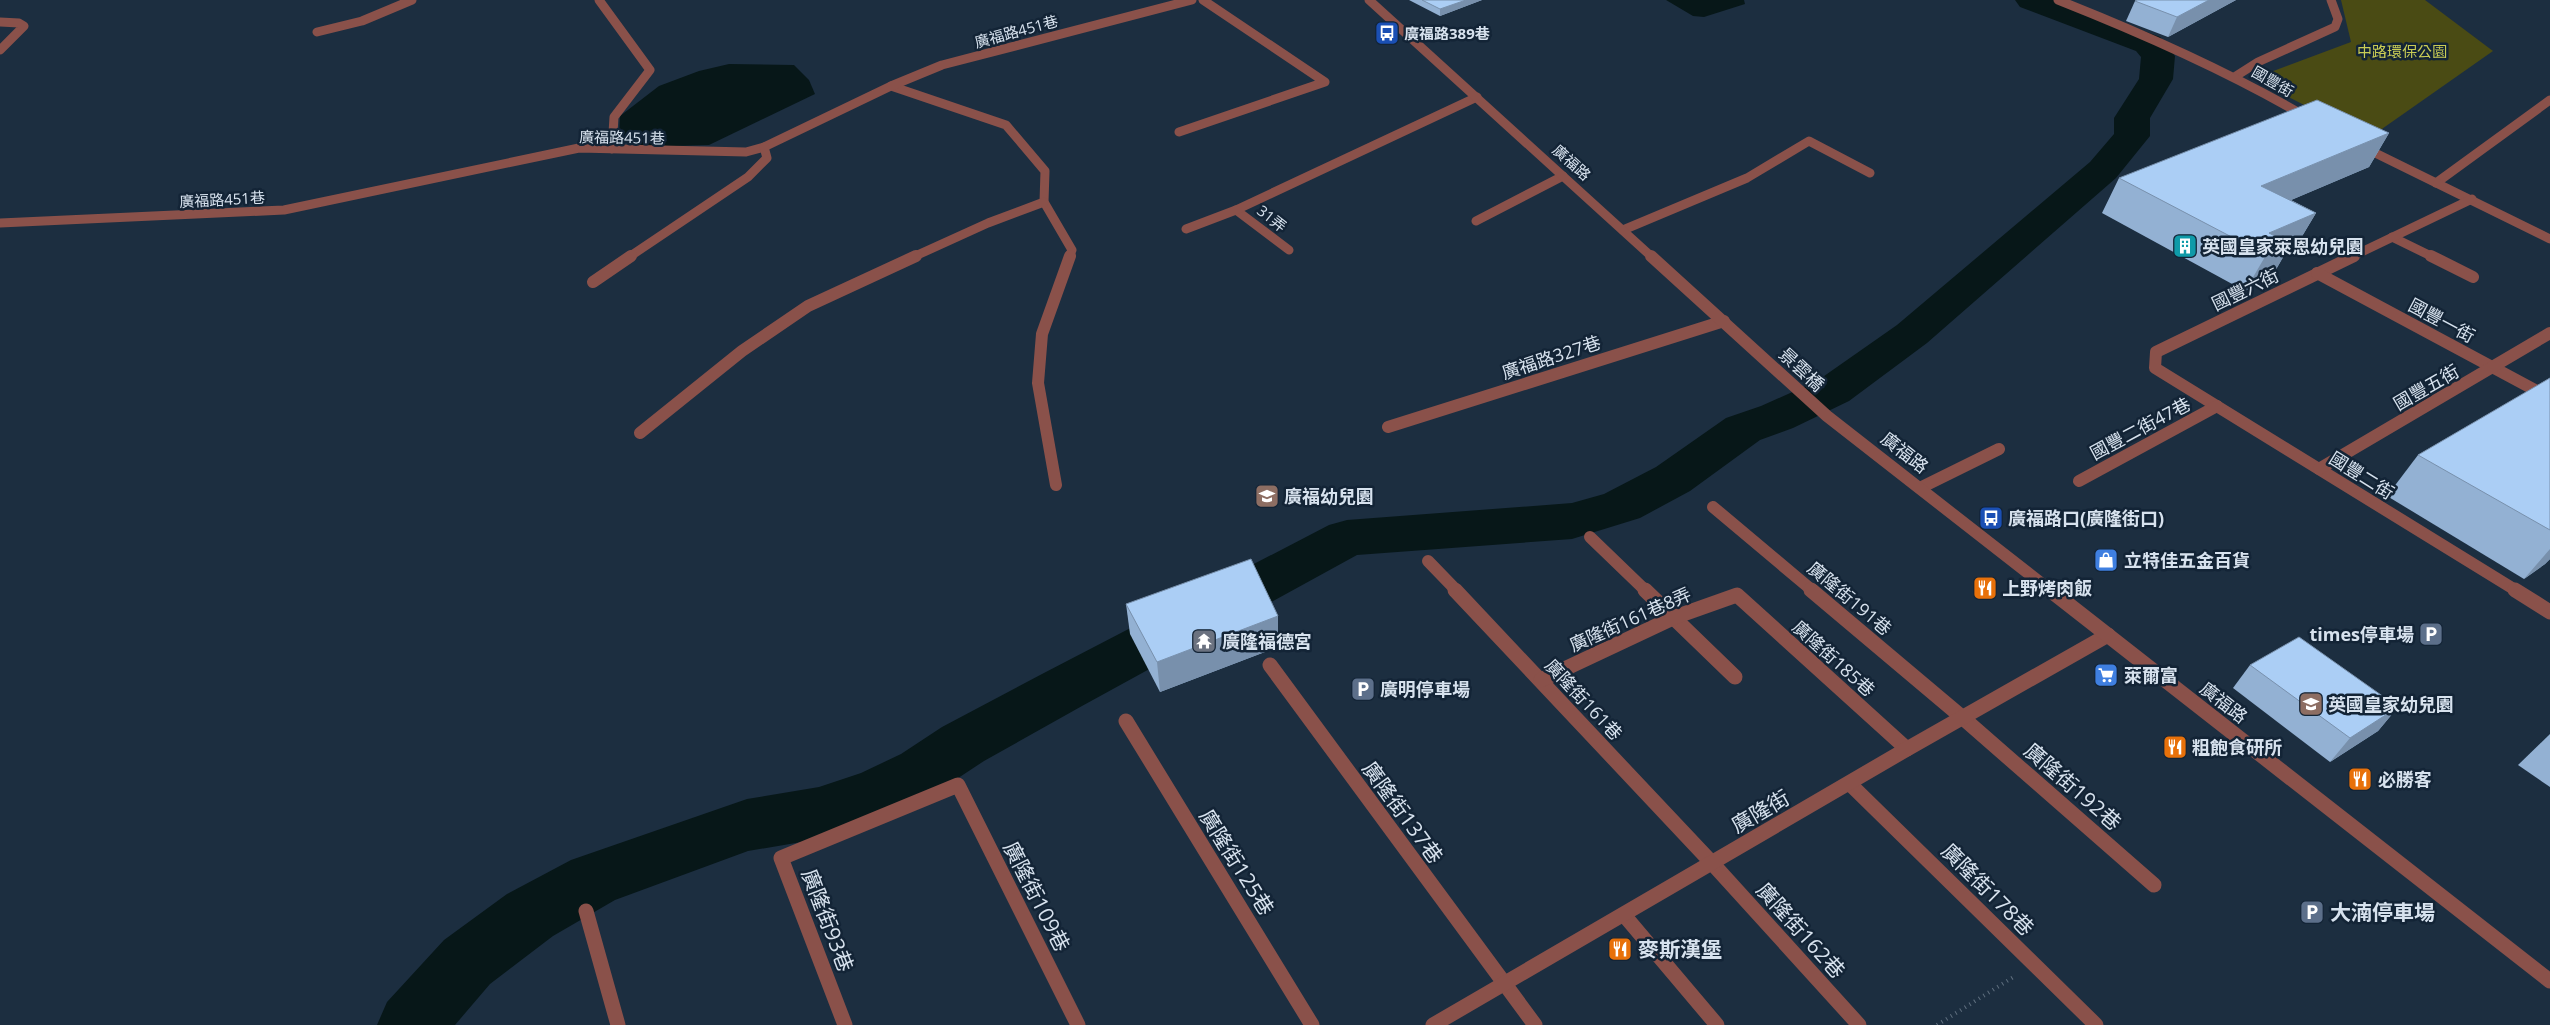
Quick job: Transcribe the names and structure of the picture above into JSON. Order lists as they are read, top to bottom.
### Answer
{
  "streets": {
    "street": [
      "廣福路451巷",
      "國豐街",
      "廣福路",
      "31弄",
      "國豐六街",
      "國豐一街",
      "廣福路327巷",
      "景雲橋",
      "國豐五街",
      "國豐二街47巷",
      "國豐二街",
      "廣隆街191巷",
      "廣隆街161巷8弄",
      "廣隆街185巷",
      "廣隆街161巷",
      "廣隆街192巷",
      "廣隆街",
      "廣隆街137巷",
      "廣隆街125巷",
      "廣隆街178巷",
      "廣隆街109巷",
      "廣隆街93巷",
      "廣隆街162巷"
    ]
  },
  "crossings": [
    ["廣福路", "廣福路327巷"],
    ["廣福路", "景雲橋"],
    ["廣福路", "廣隆街"],
    ["國豐六街", "國豐一街"],
    ["國豐六街", "國豐二街"],
    ["國豐一街", "國豐五街"],
    ["國豐五街", "國豐二街"],
    ["國豐二街47巷", "國豐二街"],
    ["廣隆街191巷", "廣隆街192巷"],
    ["廣隆街191巷", "廣隆街"],
    ["廣隆街161巷8弄", "廣隆街185巷"],
    ["廣隆街161巷8弄", "廣隆街161巷"],
    ["廣隆街185巷", "廣隆街"],
    ["廣隆街161巷", "廣隆街"],
    ["廣隆街161巷", "廣隆街162巷"],
    ["廣隆街192巷", "廣隆街"],
    ["廣隆街", "廣隆街137巷"],
    ["廣隆街", "廣隆街178巷"],
    ["廣隆街", "廣隆街162巷"],
    ["廣隆街109巷", "廣隆街93巷"]
  ],
  "parks": ["中路環保公園"],
  "places": {
    "bus stop": ["廣福路389巷", "廣福路口(廣隆街口)"],
    "building": ["英國皇家萊恩幼兒園"],
    "school or university": ["廣福幼兒園", "英國皇家幼兒園"],
    "shop": ["立特佳五金百貨"],
    "restaurant": [
      "上野烤肉飯",
      "粗飽食研所",
      "必勝客",
      "麥斯漢堡"
    ],
    "parking": ["times停車場", "廣明停車場", "大湳停車場"],
    "temple": ["廣隆福德宮"],
    "supermarket": ["萊爾富"]
  }
}
